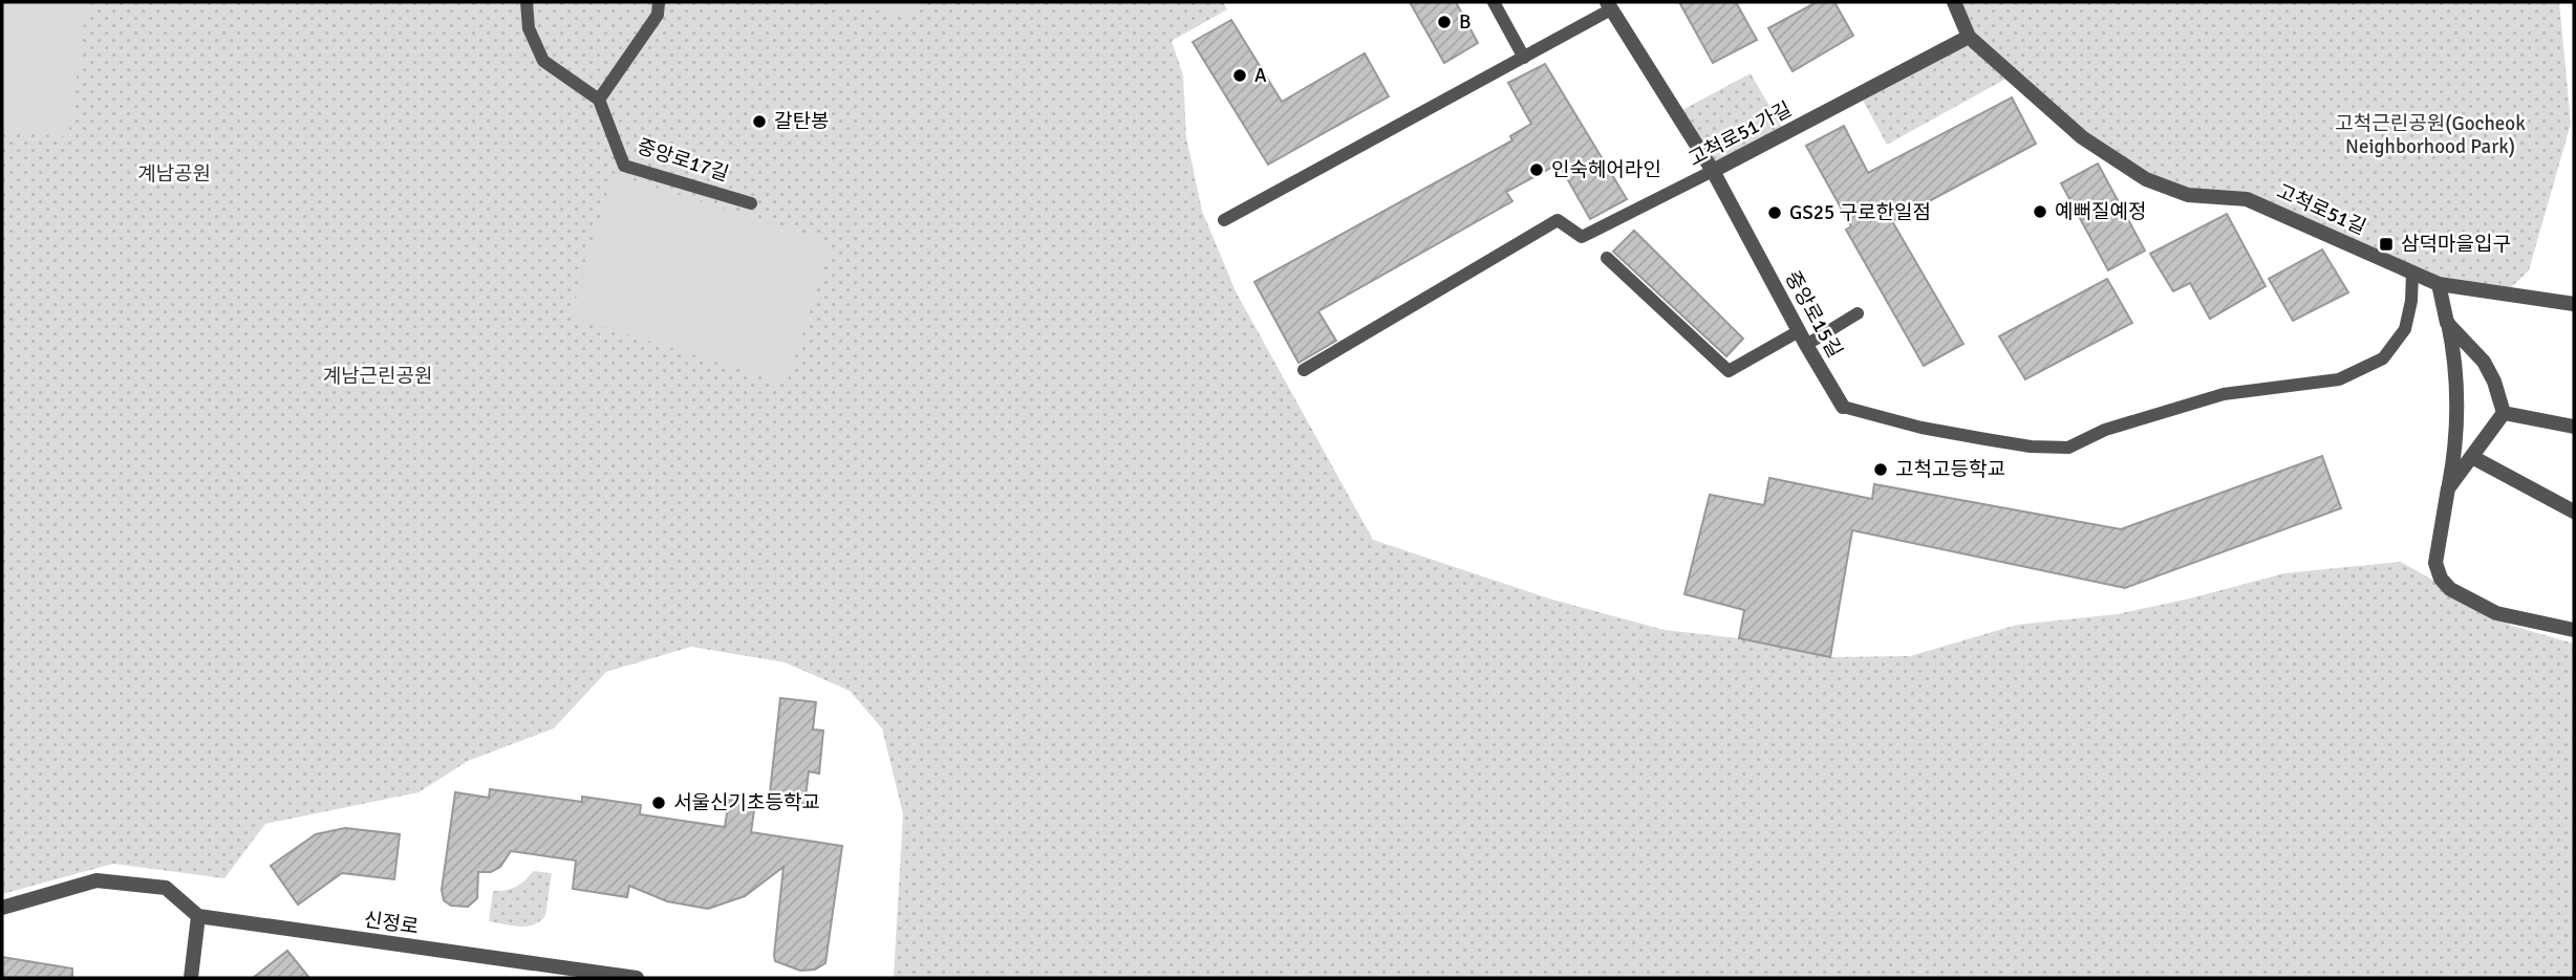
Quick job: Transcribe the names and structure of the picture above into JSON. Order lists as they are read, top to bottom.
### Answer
{
  "streets": {
    "street": [
      "고척로51가길",
      "고척로51길",
      "중앙로15길",
      "신정로"
    ],
    "lane": ["중앙로17길"]
  },
  "crossings": [
    ["고척로51가길", "고척로51길"],
    ["고척로51가길", "중앙로15길"],
    ["고척로51길", "중앙로15길"]
  ],
  "parks": ["고척근린공원(Gocheok Neighborhood Park)", "계남공원", "계남근린공원"],
  "places": {
    "other": [
      "B",
      "A",
      "갈탄봉",
      "인숙헤어라인",
      "예뻐질예정",
      "GS25 구로한일점",
      "고척고등학교",
      "서울신기초등학교"
    ],
    "transit": ["삼덕마을입구"]
  }
}
